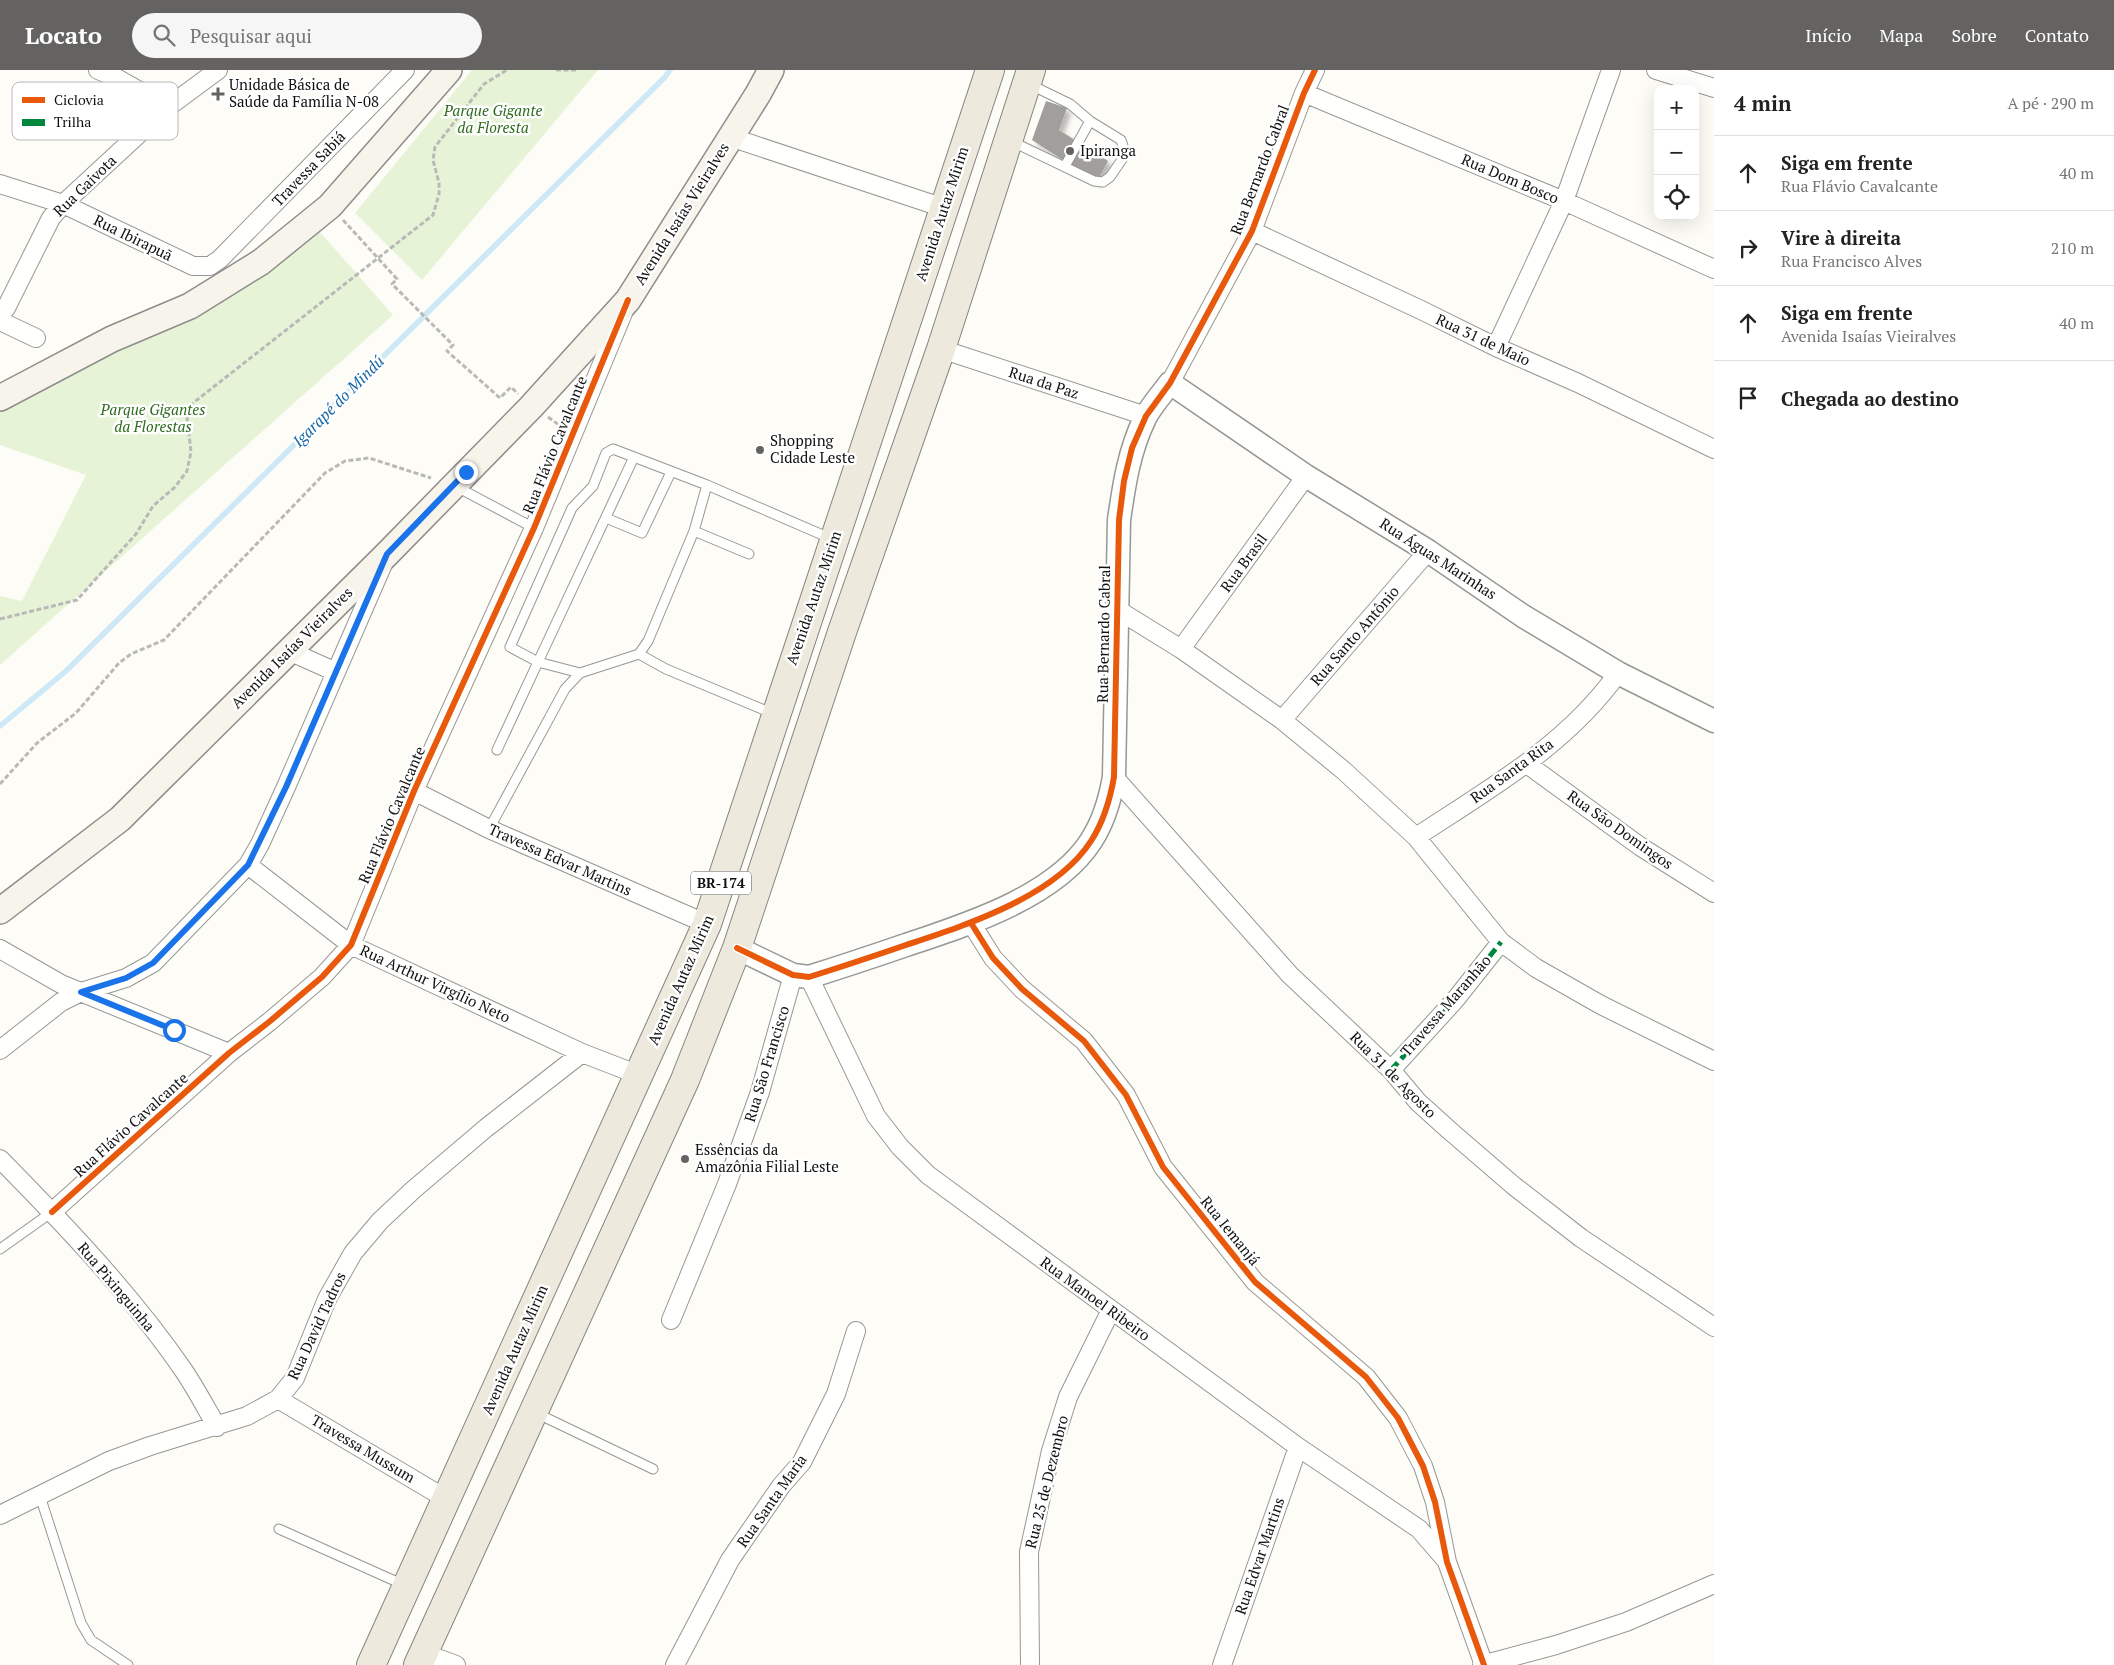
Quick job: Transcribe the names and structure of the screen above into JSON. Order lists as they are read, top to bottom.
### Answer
{
  "streets": {
    "main road": ["Avenida Isaías Vieiralves", "Avenida Autaz Mirim", "BR-174"],
    "street": [
      "Travessa Sabiá",
      "Rua Bernardo Cabral",
      "Rua Dom Bosco",
      "Rua Gaivota",
      "Rua Ibirapuã",
      "Rua 31 de Maio",
      "Rua da Paz",
      "Rua Flávio Cavalcante",
      "Rua Águas Marinhas",
      "Rua Brasil",
      "Rua Santo Antônio",
      "Rua Santa Rita",
      "Rua São Domingos",
      "Travessa Edvar Martins",
      "Rua Arthur Virgílio Neto",
      "Travessa Maranhão",
      "Rua São Francisco",
      "Rua 31 de Agosto",
      "Rua Iemanjá",
      "Rua Pixinguinha",
      "Rua Manoel Ribeiro",
      "Rua David Tadros",
      "Travessa Mussum",
      "Rua 25 de Dezembro",
      "Rua Santa Maria",
      "Rua Edvar Martins"
    ]
  },
  "crossings": [
    ["Travessa Sabiá", "Rua Ibirapuã"],
    ["Rua Bernardo Cabral", "Rua Dom Bosco"],
    ["Rua Bernardo Cabral", "Rua 31 de Maio"],
    ["Rua Bernardo Cabral", "Rua da Paz"],
    ["Rua Bernardo Cabral", "Rua Águas Marinhas"],
    ["Rua Bernardo Cabral", "Rua São Francisco"],
    ["Rua Bernardo Cabral", "Rua 31 de Agosto"],
    ["Rua Bernardo Cabral", "Rua Iemanjá"],
    ["Rua Bernardo Cabral", "Rua Manoel Ribeiro"],
    ["Rua Gaivota", "Rua Ibirapuã"],
    ["Avenida Isaías Vieiralves", "Rua Flávio Cavalcante"],
    ["Avenida Autaz Mirim", "Travessa Edvar Martins"],
    ["Avenida Autaz Mirim", "Rua Arthur Virgílio Neto"],
    ["Avenida Autaz Mirim", "Travessa Mussum"],
    ["Rua da Paz", "BR-174"],
    ["Rua Flávio Cavalcante", "Travessa Edvar Martins"],
    ["Rua Flávio Cavalcante", "Rua Arthur Virgílio Neto"],
    ["Rua Flávio Cavalcante", "Rua Pixinguinha"],
    ["Rua Águas Marinhas", "Rua Brasil"],
    ["Rua Águas Marinhas", "Rua Santo Antônio"],
    ["Rua Águas Marinhas", "Rua Santa Rita"],
    ["Rua Santa Rita", "Rua São Domingos"],
    ["Rua Arthur Virgílio Neto", "Rua David Tadros"],
    ["Travessa Maranhão", "Rua 31 de Agosto"],
    ["Rua São Francisco", "Rua Manoel Ribeiro"],
    ["Rua Iemanjá", "Rua Manoel Ribeiro"],
    ["Rua Pixinguinha", "Rua David Tadros"],
    ["Rua Manoel Ribeiro", "Rua 25 de Dezembro"],
    ["Rua Manoel Ribeiro", "Rua Edvar Martins"],
    ["Rua David Tadros", "Travessa Mussum"]
  ],
  "water": ["Igarapé do Mindú"],
  "parks": ["Parque Gigante da Floresta", "Parque Gigantes da Florestas"],
  "places": {
    "health": ["Unidade Básica de Saúde da Família N-08"],
    "other": ["Ipiranga", "Shopping Cidade Leste", "Essências da Amazônia Filial Leste"]
  },
  "legend": ["Ciclovia", "Trilha"],
  "page": {
    "header": "Locato",
    "search": "Pesquisar aqui",
    "nav": [
      "Início",
      "Mapa",
      "Sobre",
      "Contato"
    ],
    "heading": ["4 min", "A pé · 290 m"],
    "map_buttons": ["+", "−"],
    "list": [
      ["Siga em frente", "Rua Flávio Cavalcante", "40 m"],
      ["Vire à direita", "Rua Francisco Alves", "210 m"],
      ["Siga em frente", "Avenida Isaías Vieiralves", "40 m"],
      "Chegada ao destino"
    ]
  }
}
